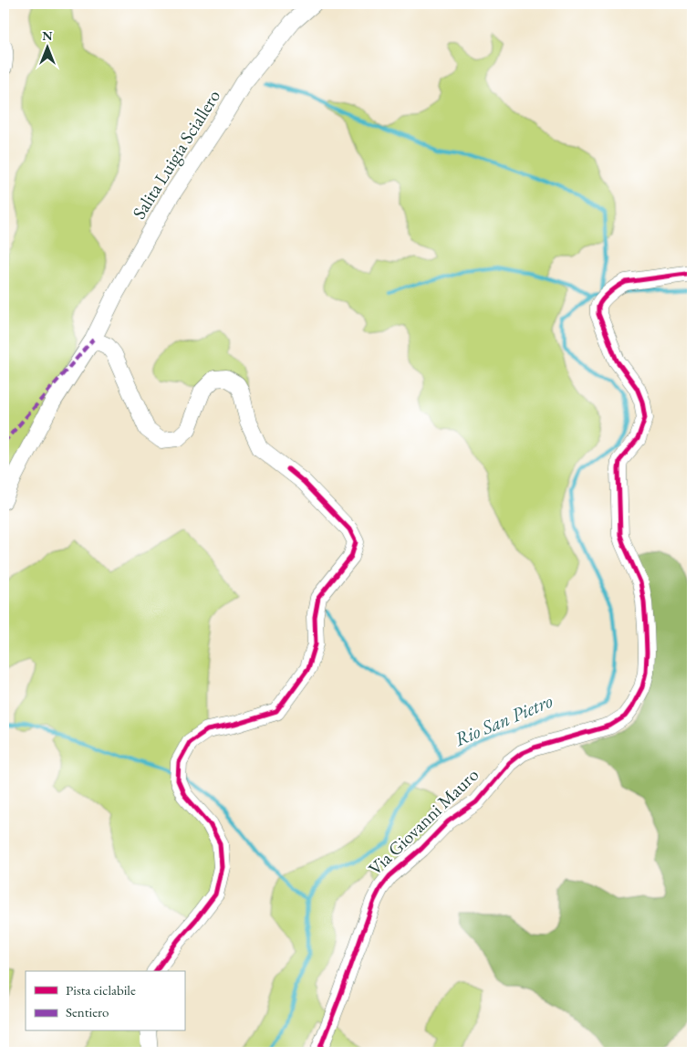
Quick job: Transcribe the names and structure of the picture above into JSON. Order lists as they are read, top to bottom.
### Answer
{
  "streets": {
    "street": ["Salita Luigia Sciallero", "Via Giovanni Mauro"]
  },
  "water": ["Rio San Pietro"],
  "legend": ["Pista ciclabile", "Sentiero"],
  "north": "top"
}
